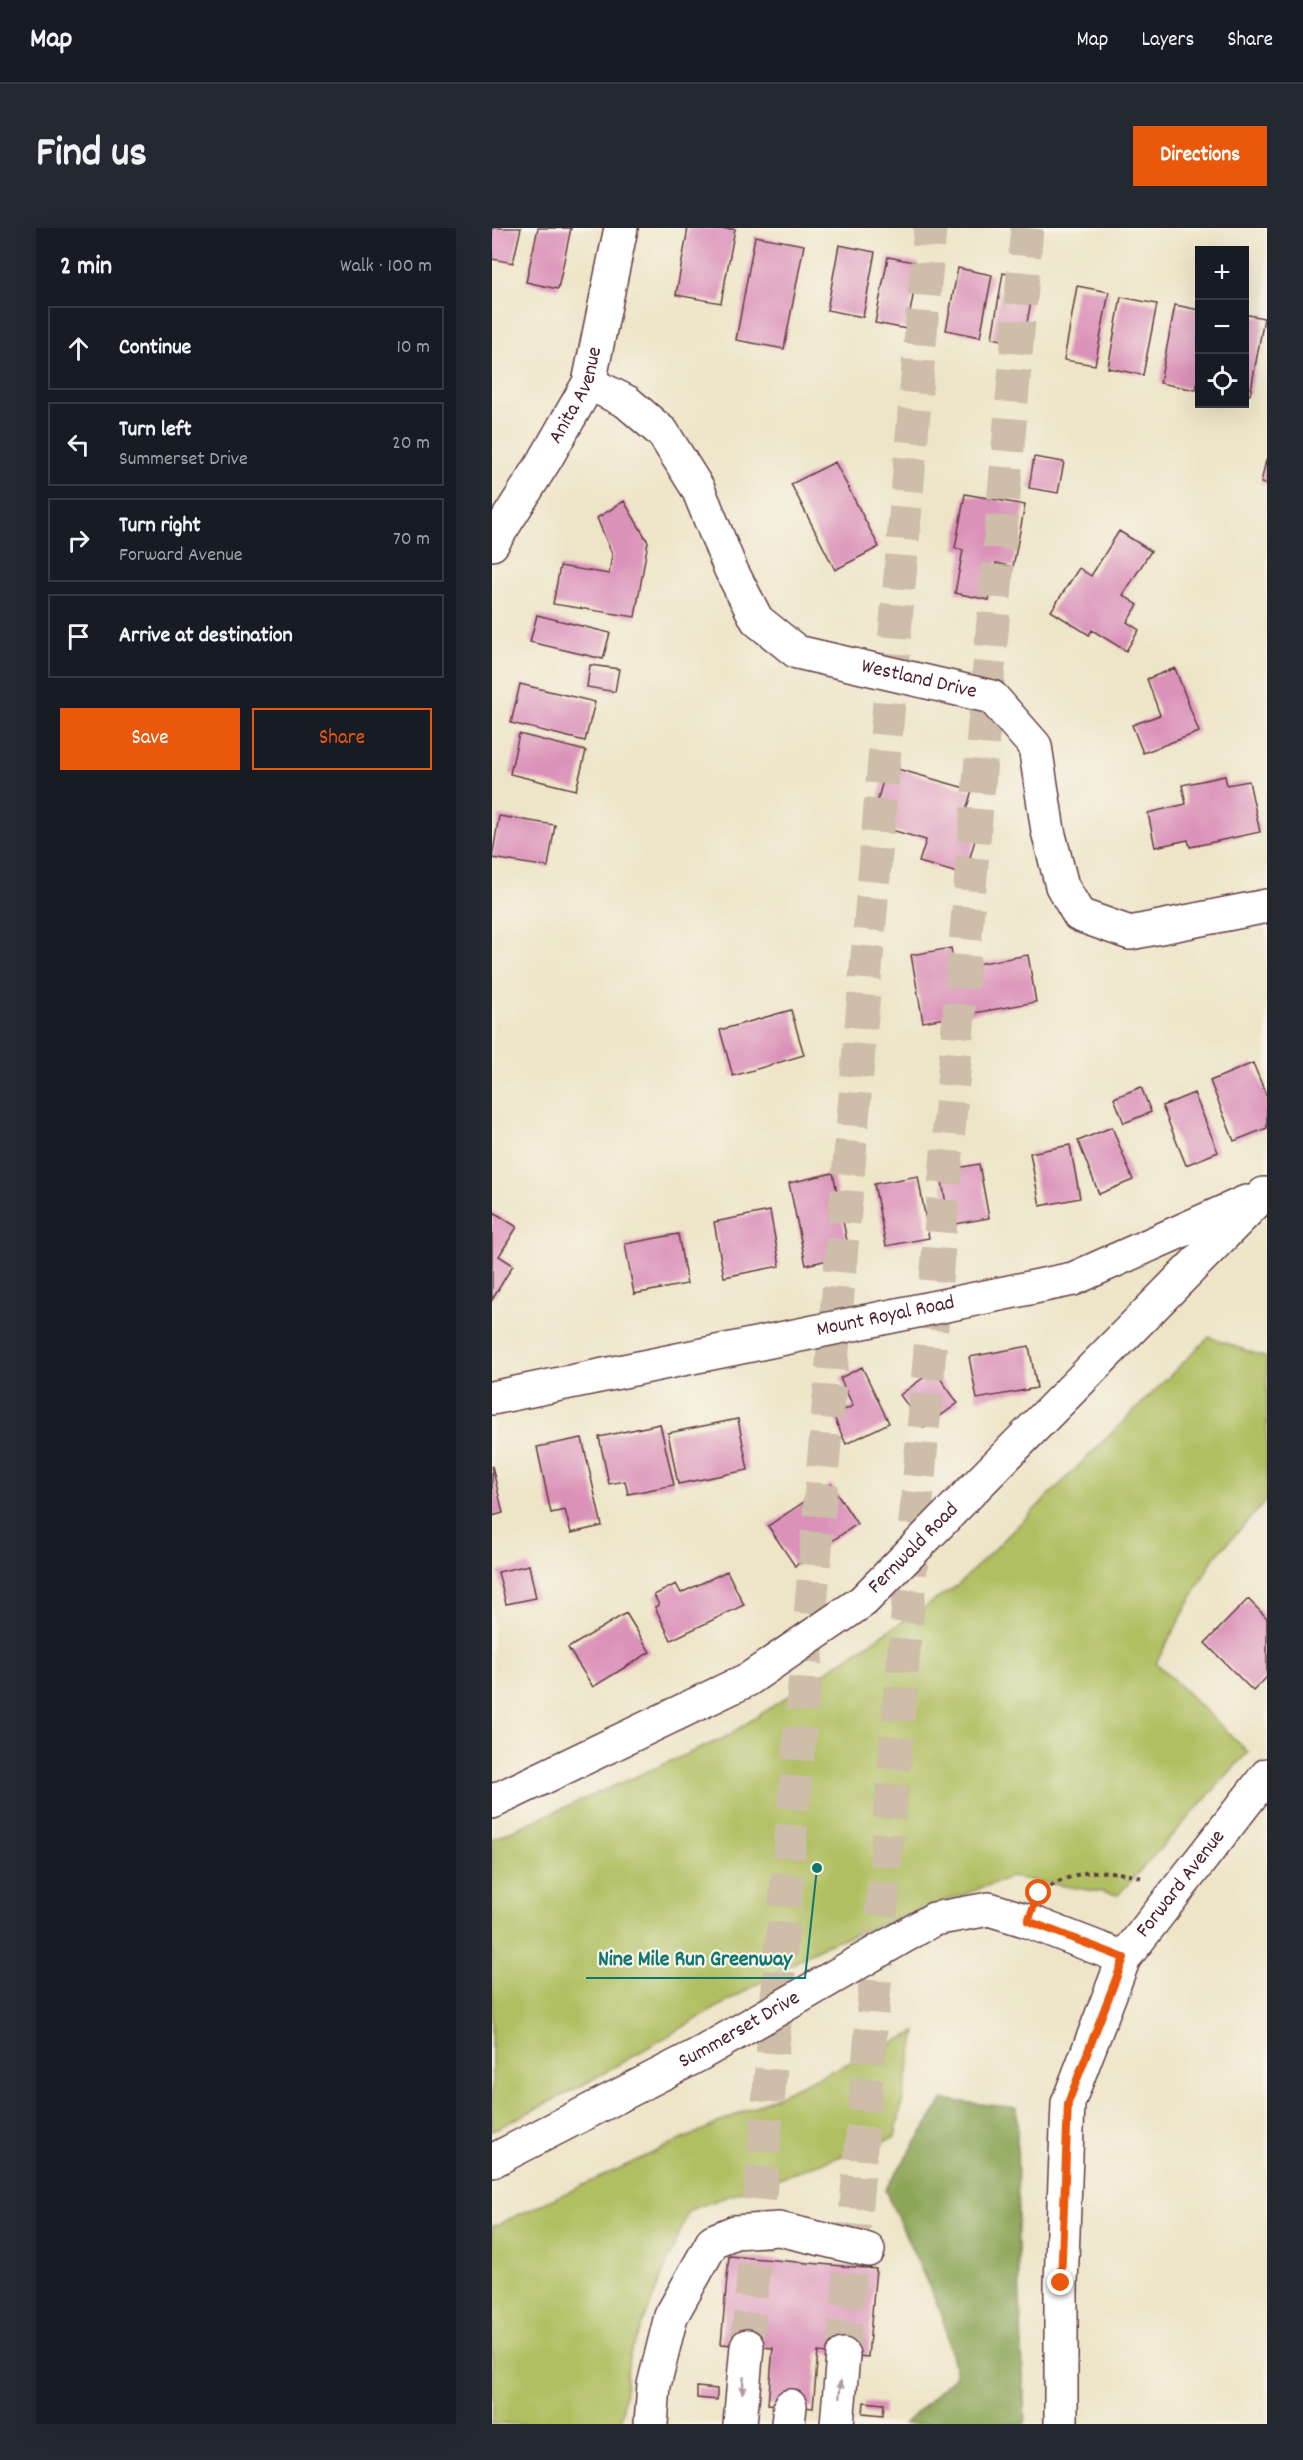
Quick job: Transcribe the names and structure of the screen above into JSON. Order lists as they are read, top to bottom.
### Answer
{
  "streets": {
    "main road": [
      "Anita Avenue",
      "Westland Drive",
      "Mount Royal Road",
      "Fernwald Road",
      "Forward Avenue",
      "Summerset Drive"
    ]
  },
  "crossings": [
    ["Anita Avenue", "Westland Drive"],
    ["Mount Royal Road", "Fernwald Road"],
    ["Forward Avenue", "Summerset Drive"]
  ],
  "places": ["Nine Mile Run Greenway"],
  "page": {
    "header": "Map",
    "nav": ["Map", "Layers", "Share"],
    "title": "Find us",
    "buttons": [
      "Directions",
      ["Save", "Share"]
    ],
    "heading": ["2 min", "Walk · 100 m"],
    "map_buttons": ["+", "−"],
    "list": [
      ["Continue", "10 m"],
      ["Turn left", "Summerset Drive", "20 m"],
      ["Turn right", "Forward Avenue", "70 m"],
      "Arrive at destination"
    ]
  }
}
